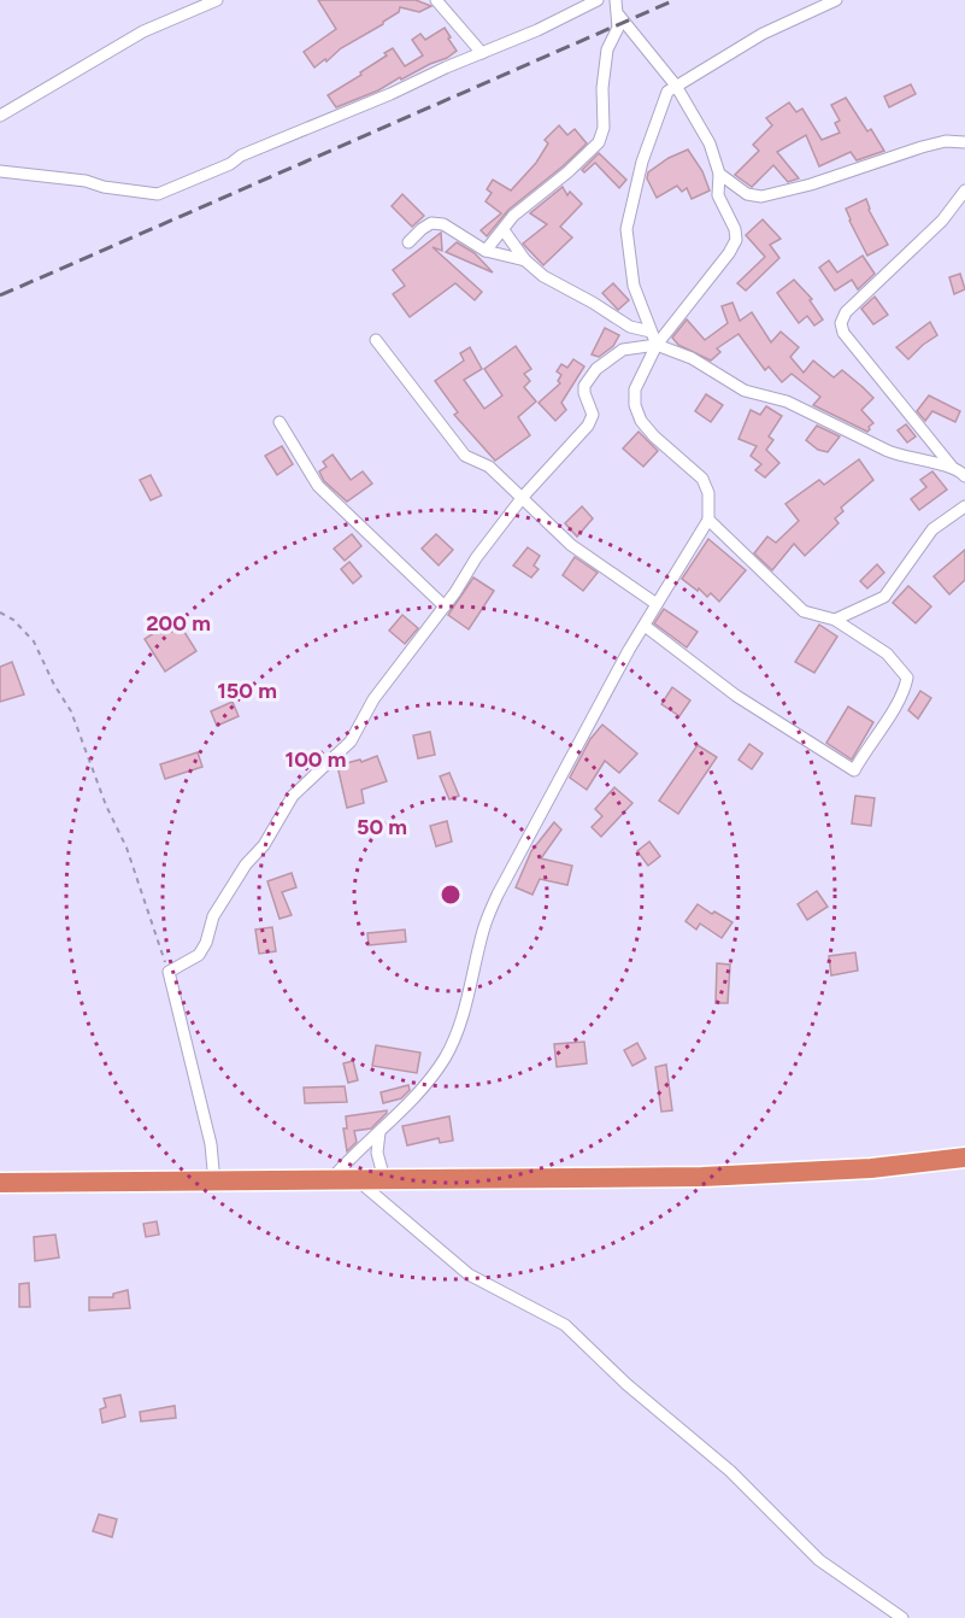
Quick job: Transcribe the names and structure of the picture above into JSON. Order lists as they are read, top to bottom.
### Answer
{
  "rings": [
    "200 m",
    "150 m",
    "100 m",
    "50 m"
  ]
}
